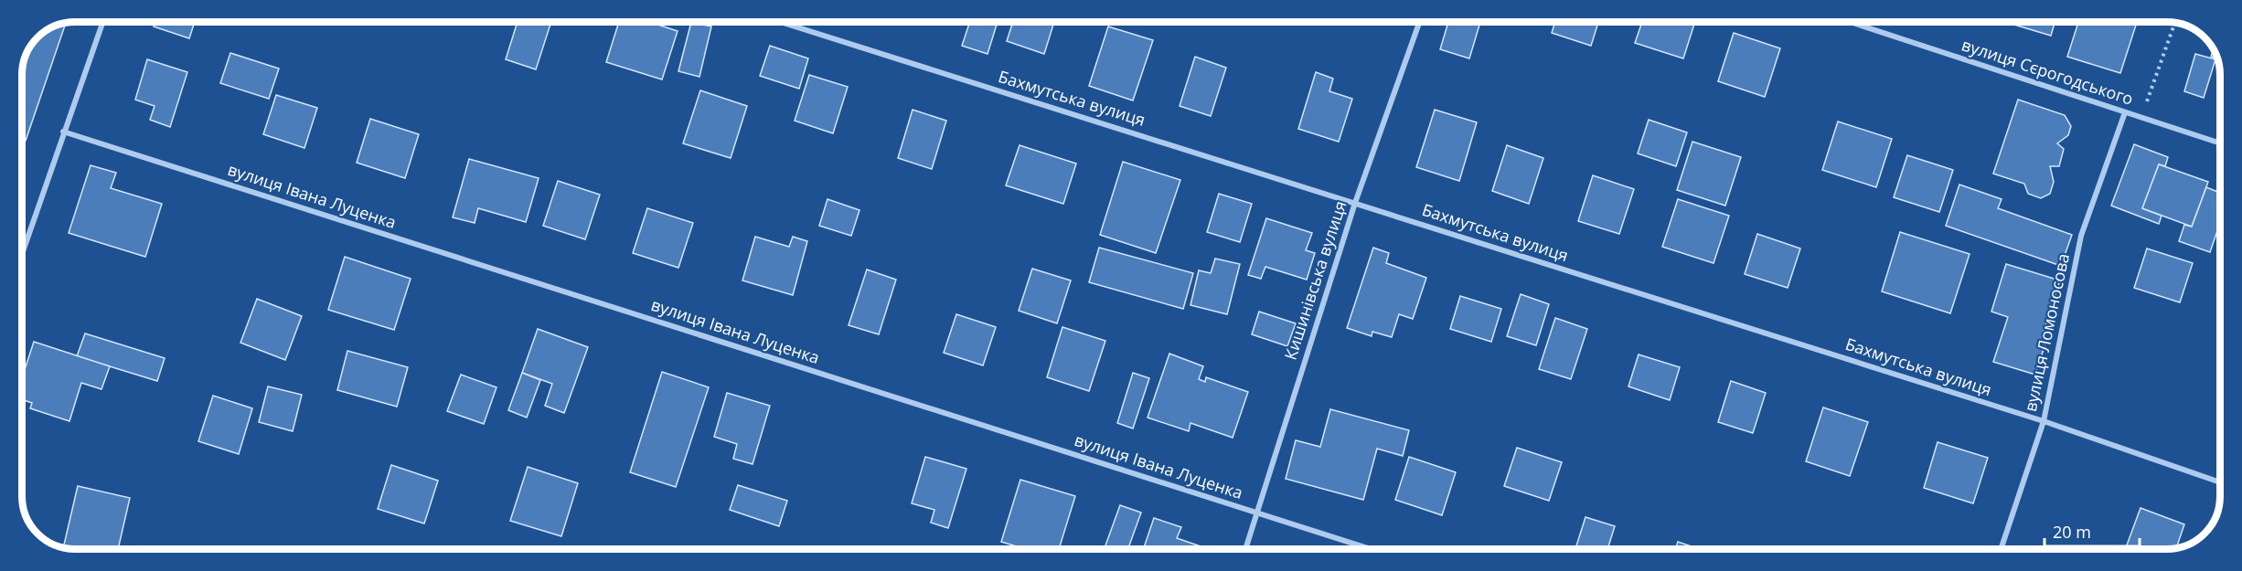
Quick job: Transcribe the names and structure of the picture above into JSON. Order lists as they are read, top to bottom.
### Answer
{
  "streets": {
    "street": [
      "вулиця Сєрогодського",
      "Бахмутська вулиця",
      "вулиця Івана Луценка",
      "Кишинівська вулиця",
      "вулиця Ломоносова"
    ]
  },
  "crossings": [
    ["вулиця Сєрогодського", "вулиця Ломоносова"],
    ["Бахмутська вулиця", "Кишинівська вулиця"],
    ["Бахмутська вулиця", "вулиця Ломоносова"],
    ["вулиця Івана Луценка", "Кишинівська вулиця"]
  ],
  "scale_bar": "20 m"
}
